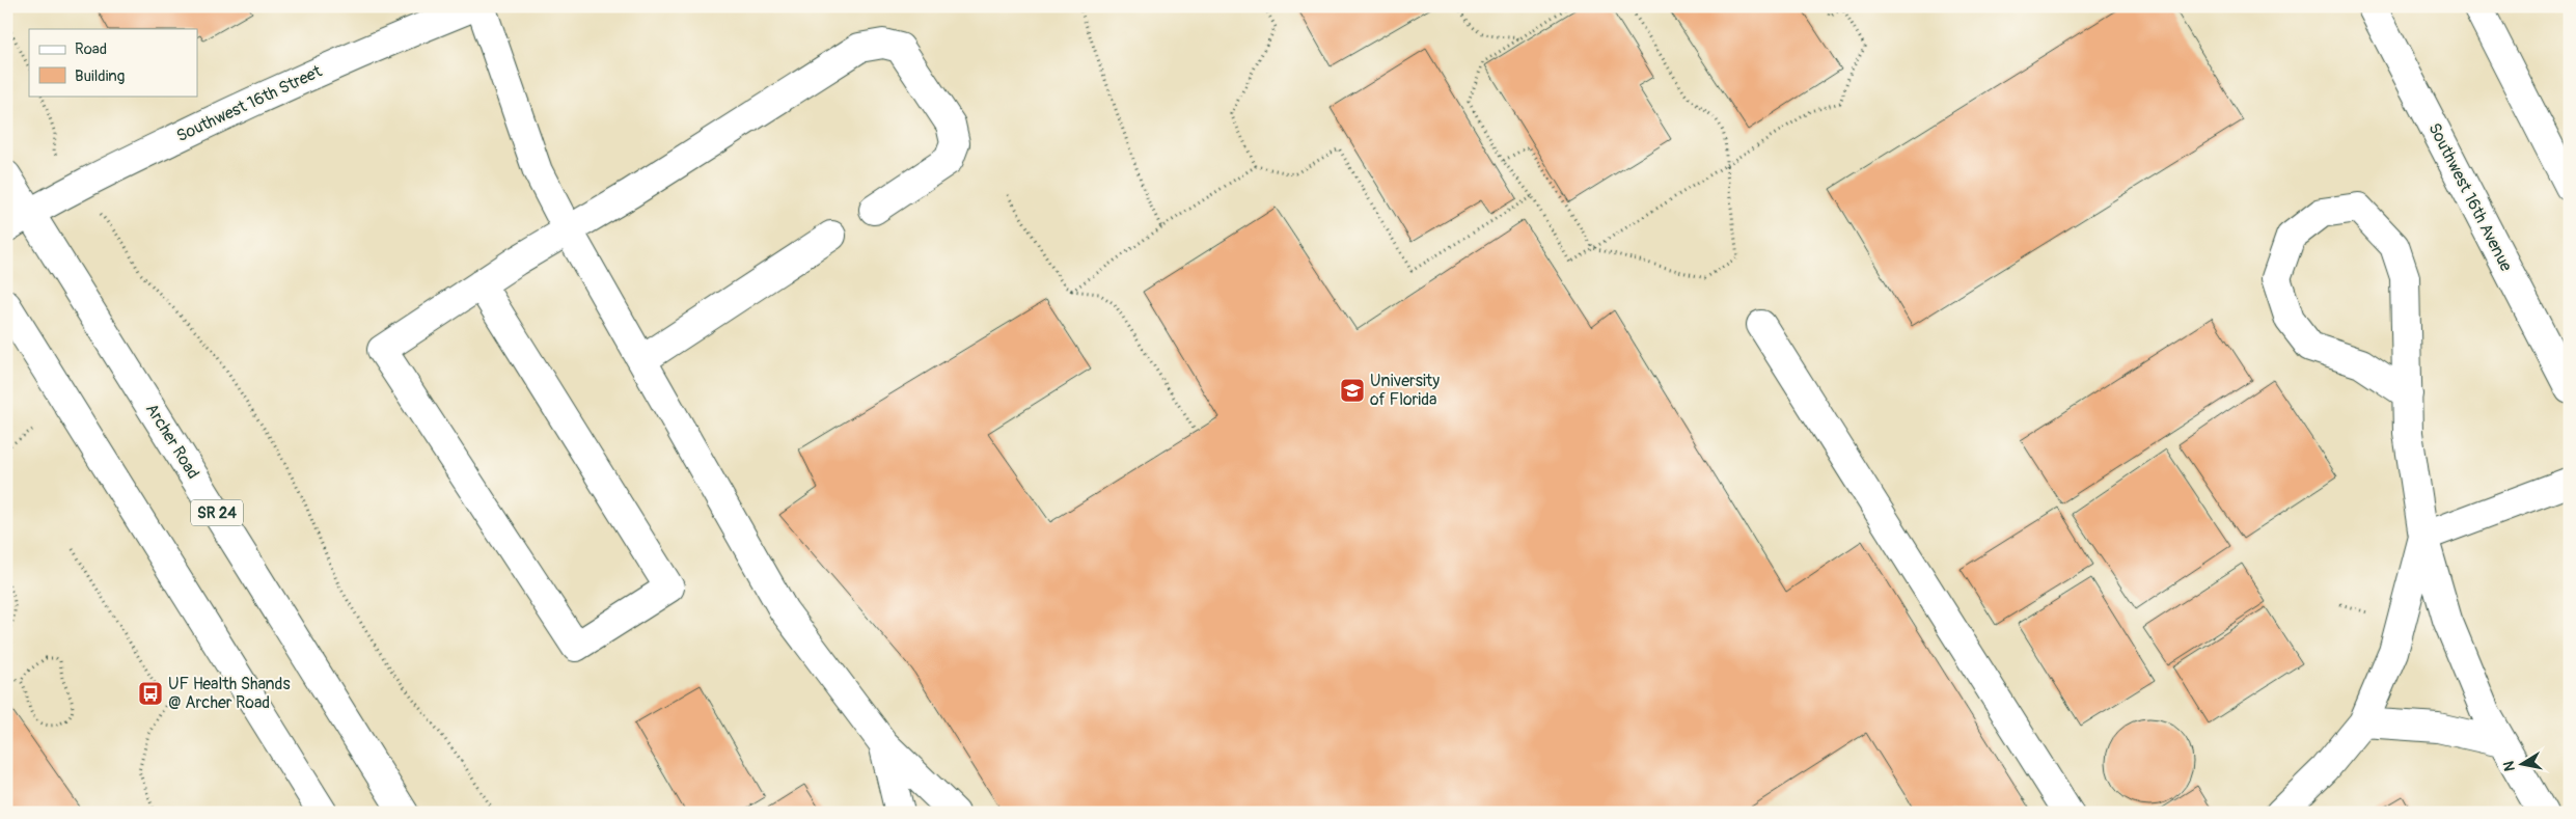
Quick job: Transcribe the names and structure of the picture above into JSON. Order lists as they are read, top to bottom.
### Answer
{
  "streets": {
    "main road": [
      "Southwest 16th Street",
      "Southwest 16th Avenue",
      "Archer Road",
      "SR 24"
    ]
  },
  "crossings": [
    ["Southwest 16th Street", "Archer Road"]
  ],
  "places": {
    "school or university": ["University of Florida"],
    "bus stop": ["UF Health Shands @ Archer Road"]
  },
  "legend": ["Road", "Building"],
  "north": "left"
}
